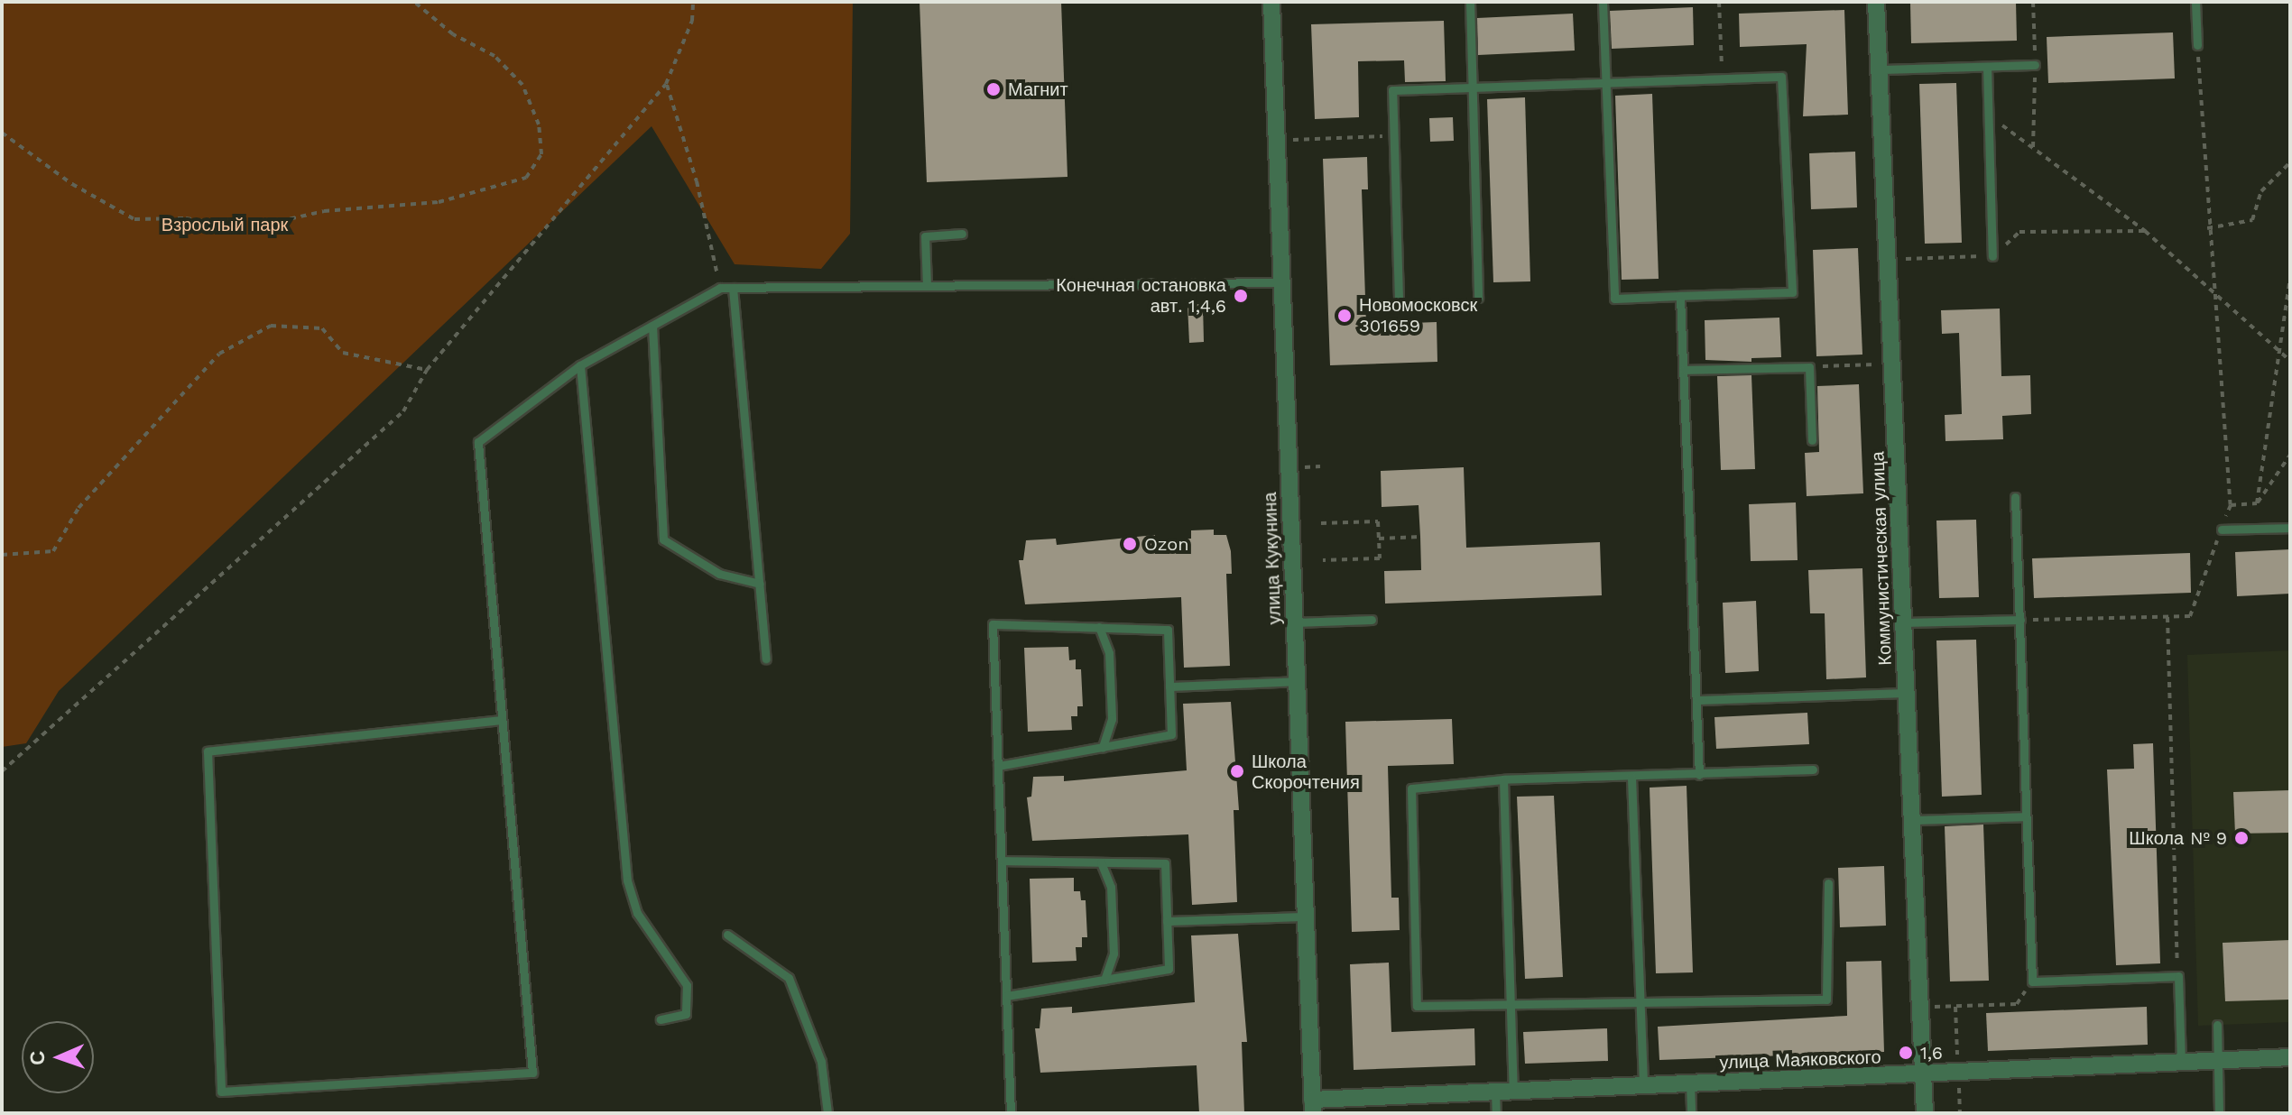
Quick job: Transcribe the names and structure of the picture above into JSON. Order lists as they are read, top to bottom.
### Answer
{
  "streets": {
    "street": ["улица Кукунина", "Коммунистическая улица", "улица Маяковского"]
  },
  "crossings": [
    ["улица Кукунина", "улица Маяковского"],
    ["Коммунистическая улица", "улица Маяковского"]
  ],
  "parks": ["Взрослый парк"],
  "places": [
    "Магнит",
    "Конечная остановка авт. 1,4,6",
    "Новомосковск 301659",
    "Ozon",
    "Школа Скорочтения",
    "Школа № 9",
    "1,6"
  ],
  "north": "left"
}
